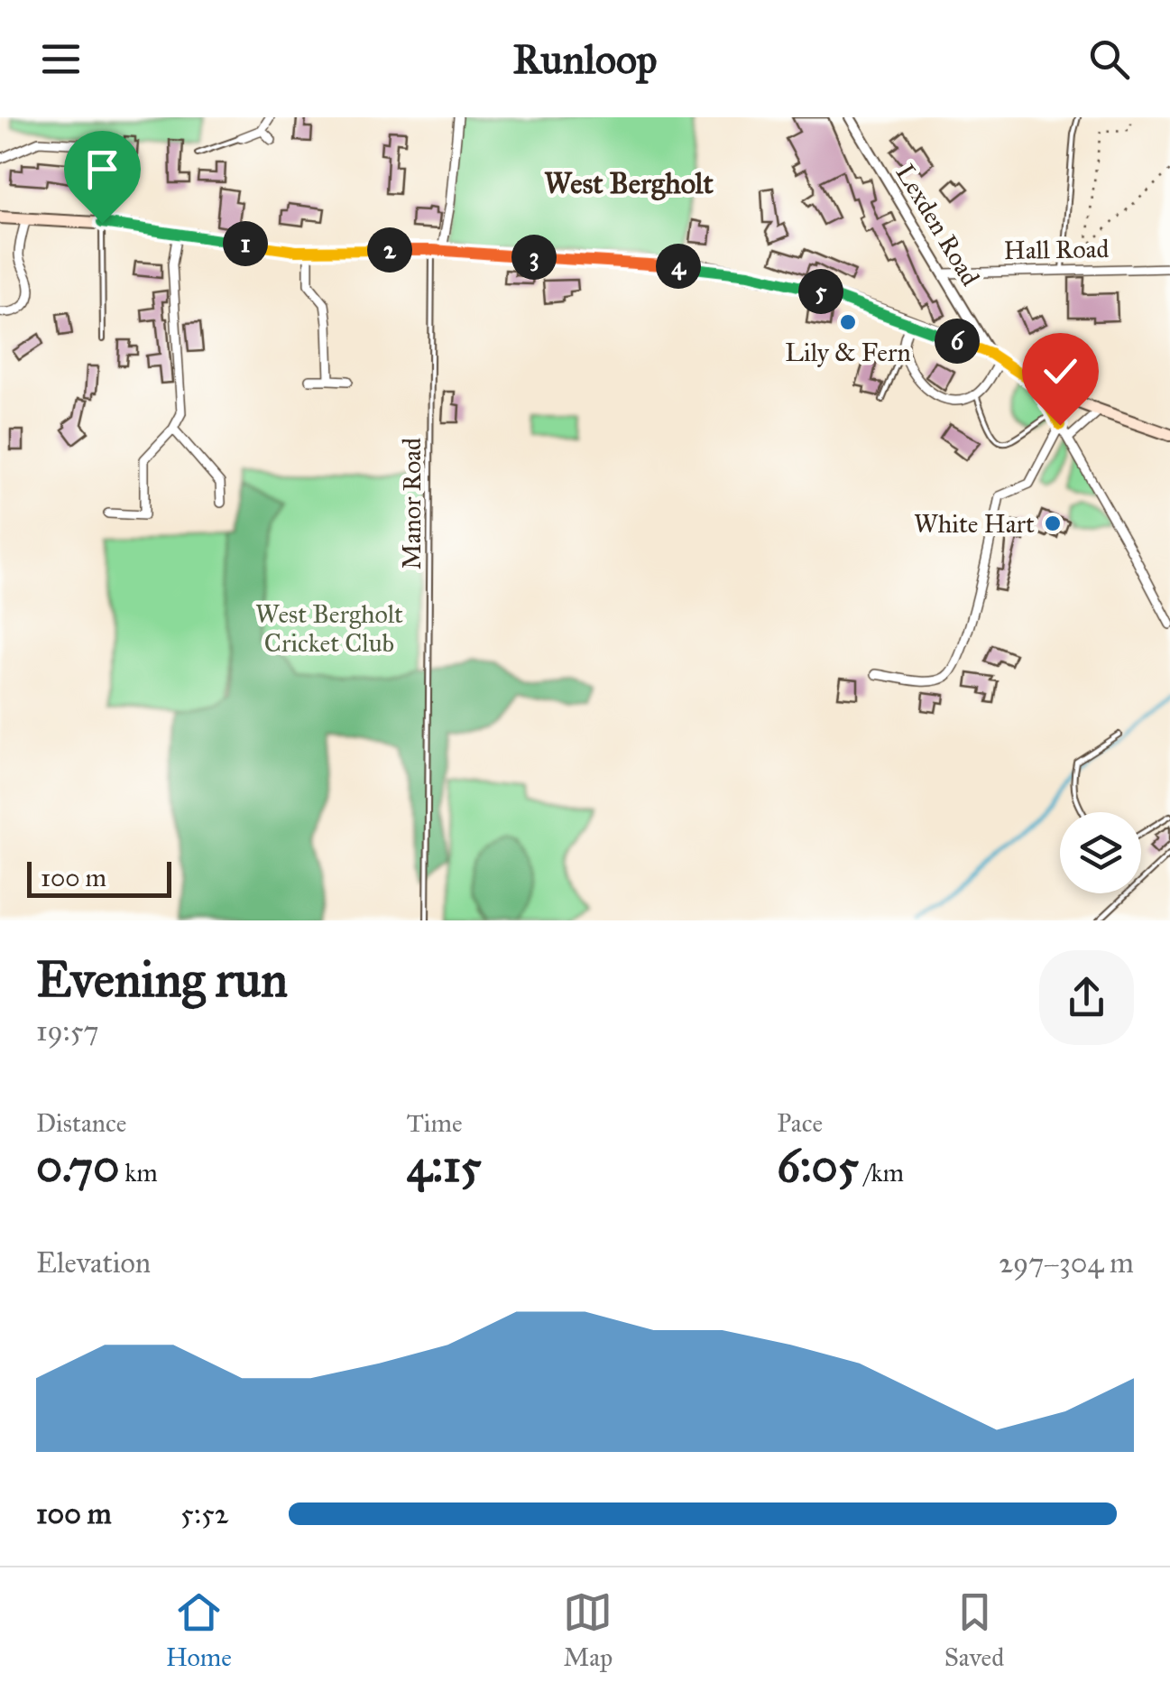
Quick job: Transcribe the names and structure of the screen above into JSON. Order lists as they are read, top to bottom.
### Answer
{
  "streets": {
    "street": ["Lexden Road", "Hall Road"],
    "lane": ["Manor Road"]
  },
  "crossings": [
    ["Lexden Road", "Hall Road"]
  ],
  "districts": ["West Bergholt"],
  "parks": ["West Bergholt Cricket Club"],
  "places": ["Lily & Fern", "White Hart"],
  "scale_bar": "100 m",
  "page": {
    "header": "Runloop",
    "pins": [
      "1",
      "2",
      "3",
      "4",
      "5",
      "6"
    ],
    "scale": "100 m",
    "heading": ["Evening run", "19:57"],
    "stats": [
      ["Distance", "0.70 km"],
      ["Time", "4:15"],
      ["Pace", "6:05 /km"]
    ],
    "chart": ["Elevation", "297–304 m"],
    "list": [
      {
        "name": "100 m",
        "note": "5:52"
      }
    ],
    "tabs": ["Home", "Map", "Saved"]
  }
}
